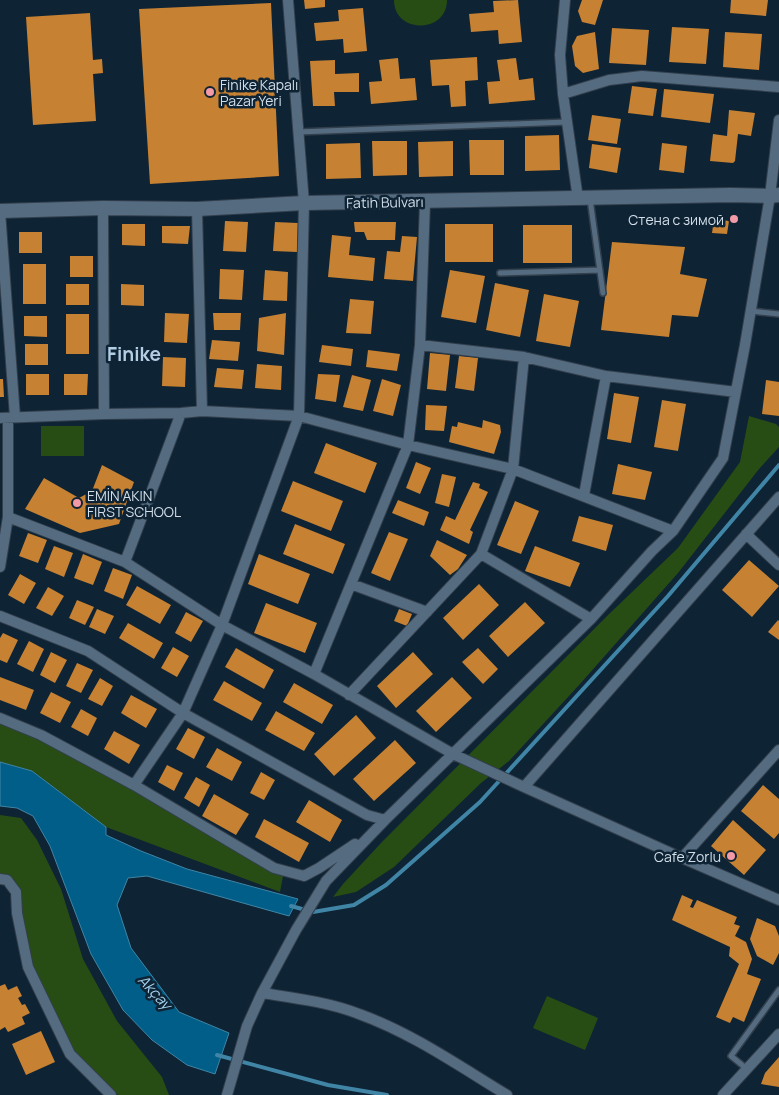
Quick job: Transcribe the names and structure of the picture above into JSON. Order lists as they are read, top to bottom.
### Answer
{
  "streets": {
    "street": ["Fatih Bulvarı"]
  },
  "districts": ["Finike"],
  "water": ["Akçay"],
  "places": [
    "Finike Kapalı Pazar Yeri",
    "Стена с зимой",
    "EMİN AKIN FIRST SCHOOL",
    "Cafe Zorlu"
  ]
}
